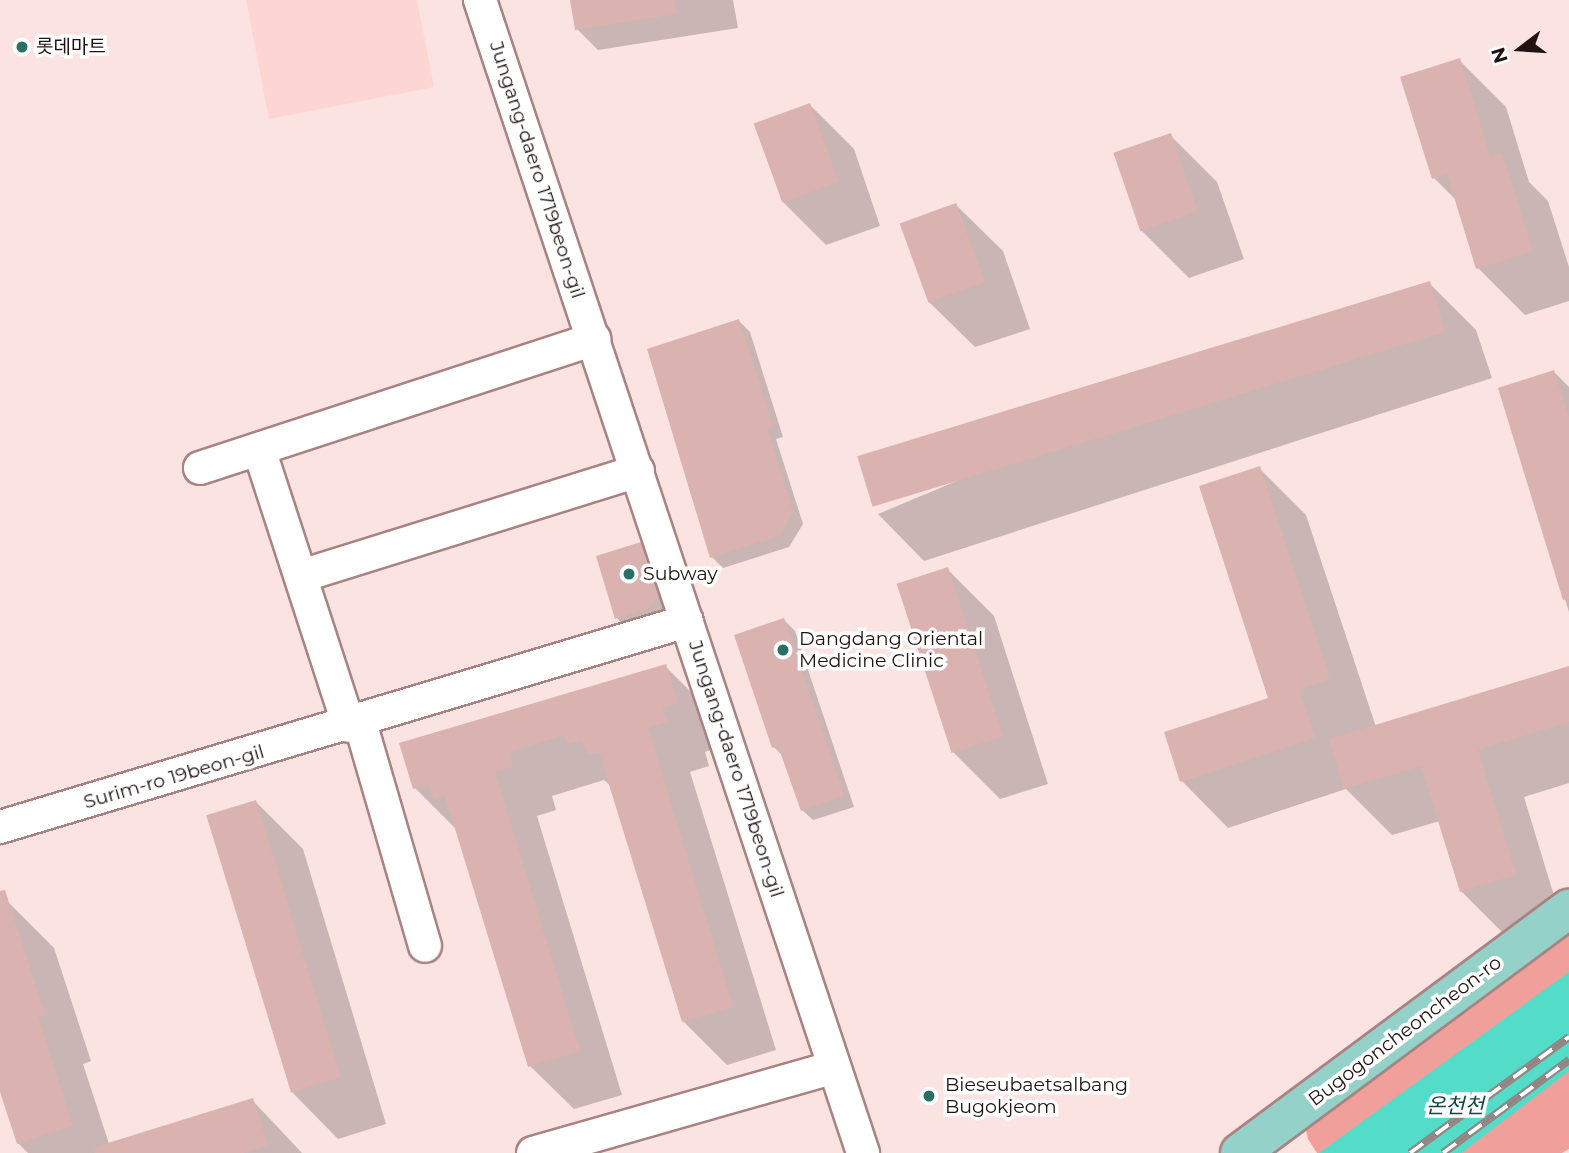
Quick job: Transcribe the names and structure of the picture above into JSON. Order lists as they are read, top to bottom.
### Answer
{
  "streets": {
    "main road": ["Bugogoncheoncheon-ro"],
    "street": ["Jungang-daero 1719beon-gil", "Surim-ro 19beon-gil"]
  },
  "crossings": [
    ["Jungang-daero 1719beon-gil", "Surim-ro 19beon-gil"]
  ],
  "water": ["온천천"],
  "places": [
    "롯데마트",
    "Subway",
    "Dangdang Oriental Medicine Clinic",
    "Bieseubaetsalbang Bugokjeom"
  ],
  "north": "left"
}
